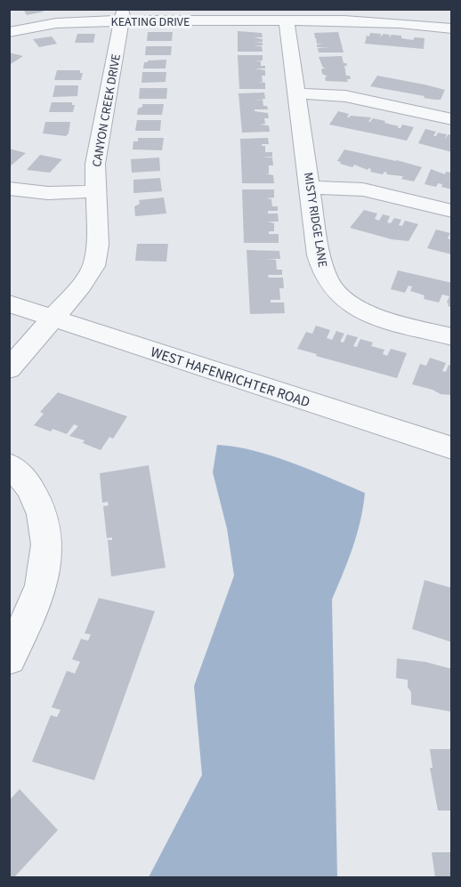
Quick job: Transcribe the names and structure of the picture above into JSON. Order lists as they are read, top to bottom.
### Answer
{
  "streets": {
    "street": [
      "KEATING DRIVE",
      "CANYON CREEK DRIVE",
      "MISTY RIDGE LANE",
      "WEST HAFENRICHTER ROAD"
    ]
  },
  "crossings": [
    ["KEATING DRIVE", "CANYON CREEK DRIVE"],
    ["KEATING DRIVE", "MISTY RIDGE LANE"],
    ["CANYON CREEK DRIVE", "WEST HAFENRICHTER ROAD"]
  ]
}
